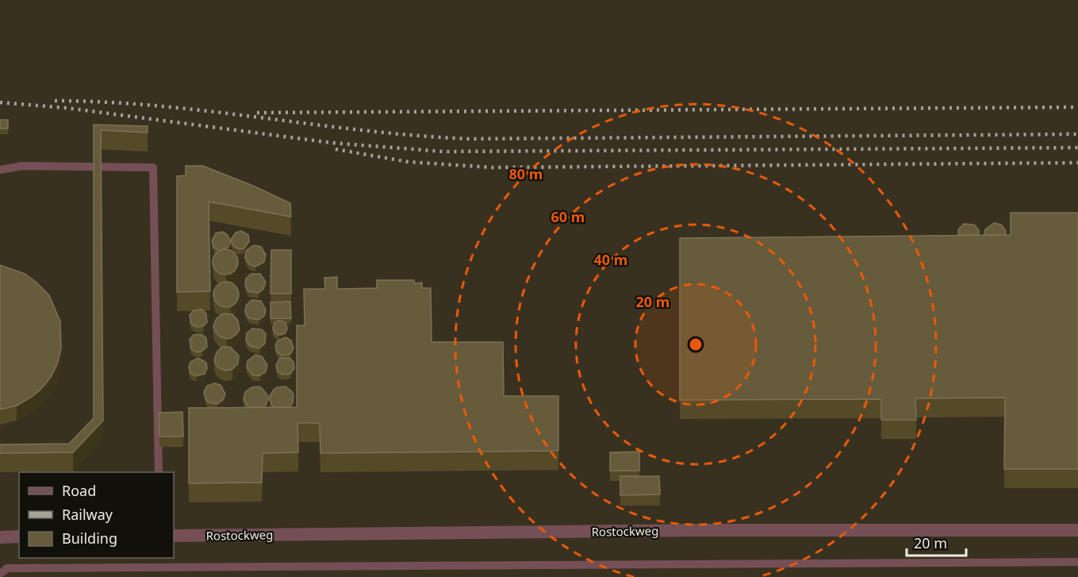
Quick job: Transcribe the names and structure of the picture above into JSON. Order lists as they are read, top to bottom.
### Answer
{
  "streets": {
    "street": ["Rostockweg"]
  },
  "legend": ["Road", "Railway", "Building"],
  "scale_bar": "20 m",
  "rings": [
    "80 m",
    "60 m",
    "40 m",
    "20 m"
  ]
}
